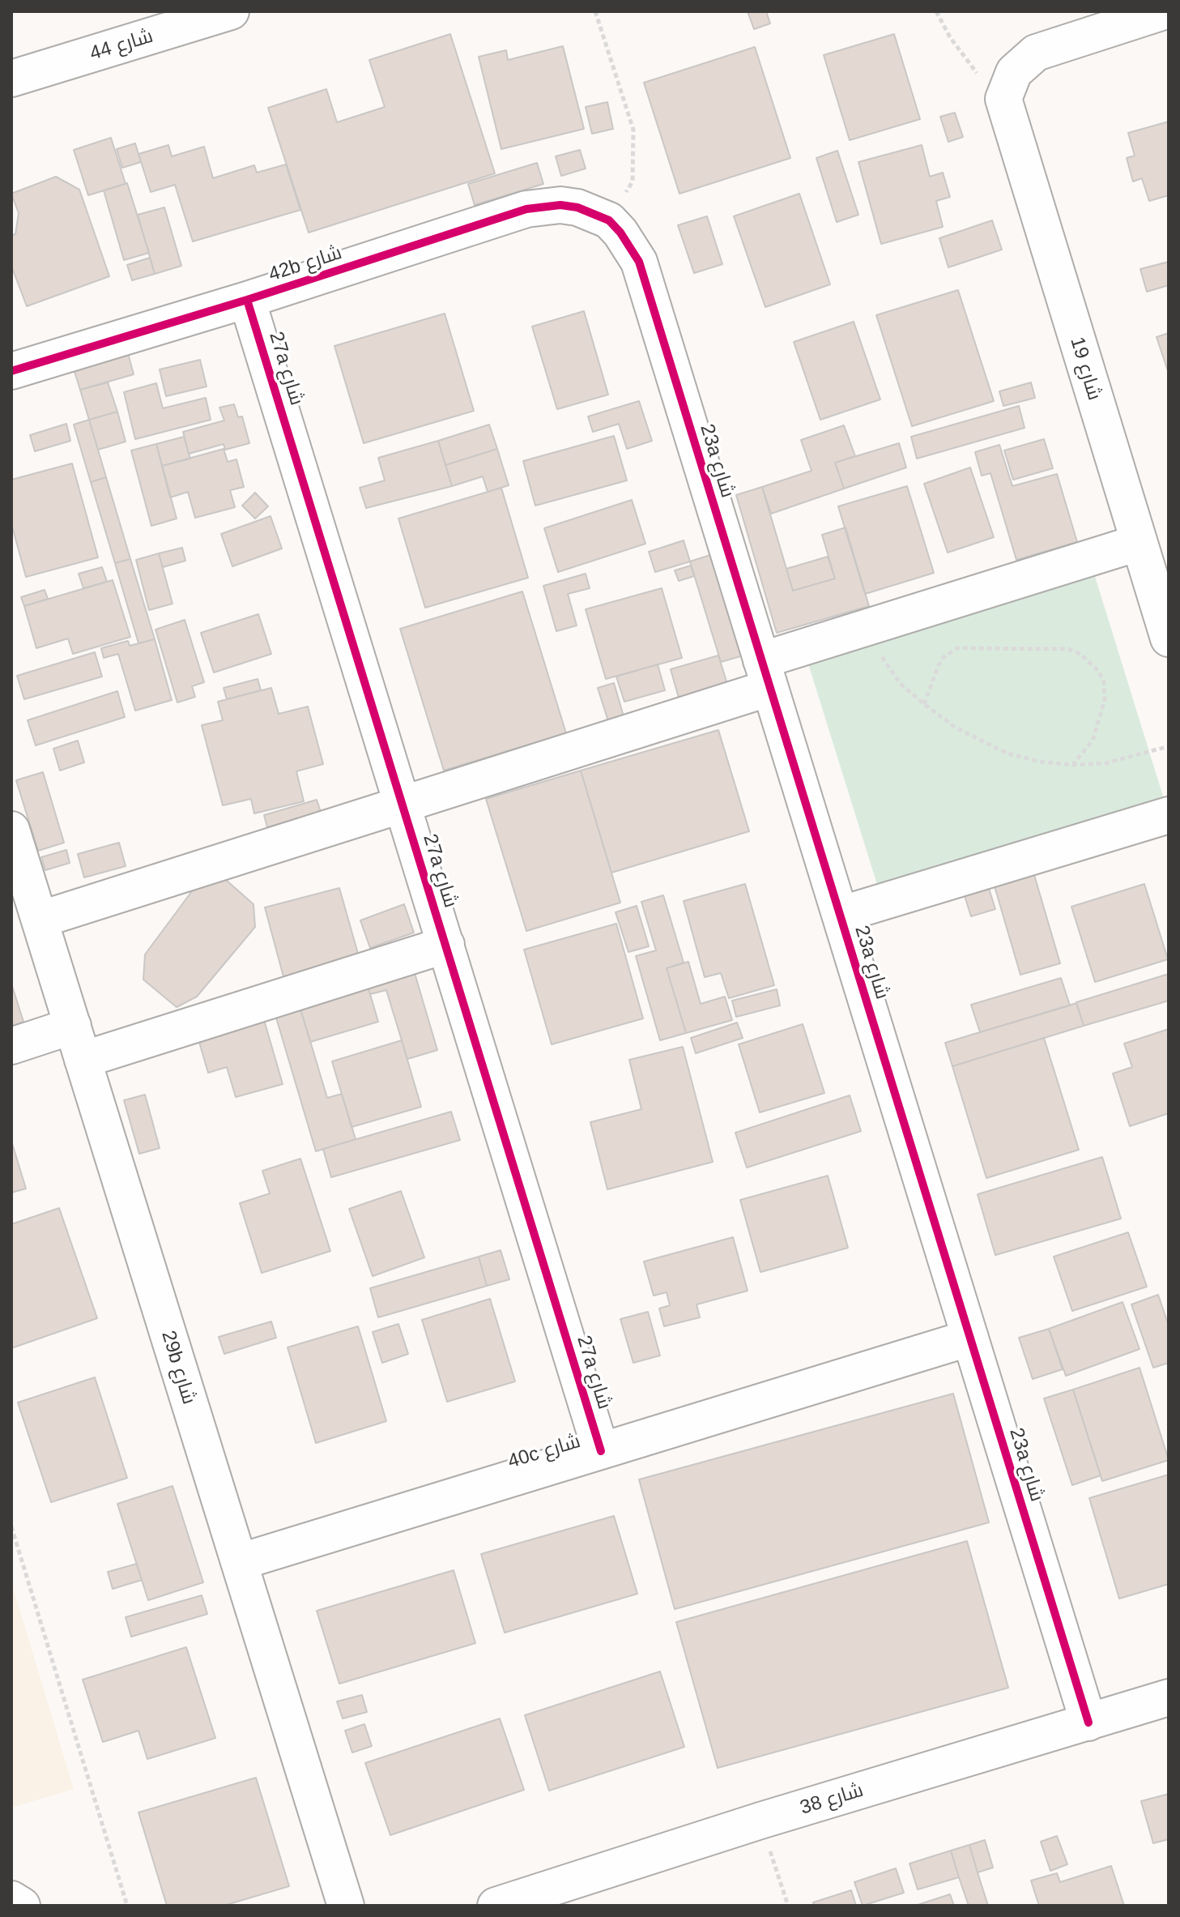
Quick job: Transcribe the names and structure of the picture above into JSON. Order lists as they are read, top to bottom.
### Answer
{
  "streets": {
    "street": [
      "شارع 44",
      "42b شارع",
      "27a شارع",
      "شارع 19",
      "23a شارع",
      "29b شارع",
      "40c شارع",
      "شارع 38"
    ]
  },
  "crossings": [
    ["42b شارع", "27a شارع"],
    ["42b شارع", "23a شارع"],
    ["27a شارع", "40c شارع"],
    ["23a شارع", "40c شارع"],
    ["23a شارع", "شارع 38"],
    ["29b شارع", "40c شارع"]
  ]
}
